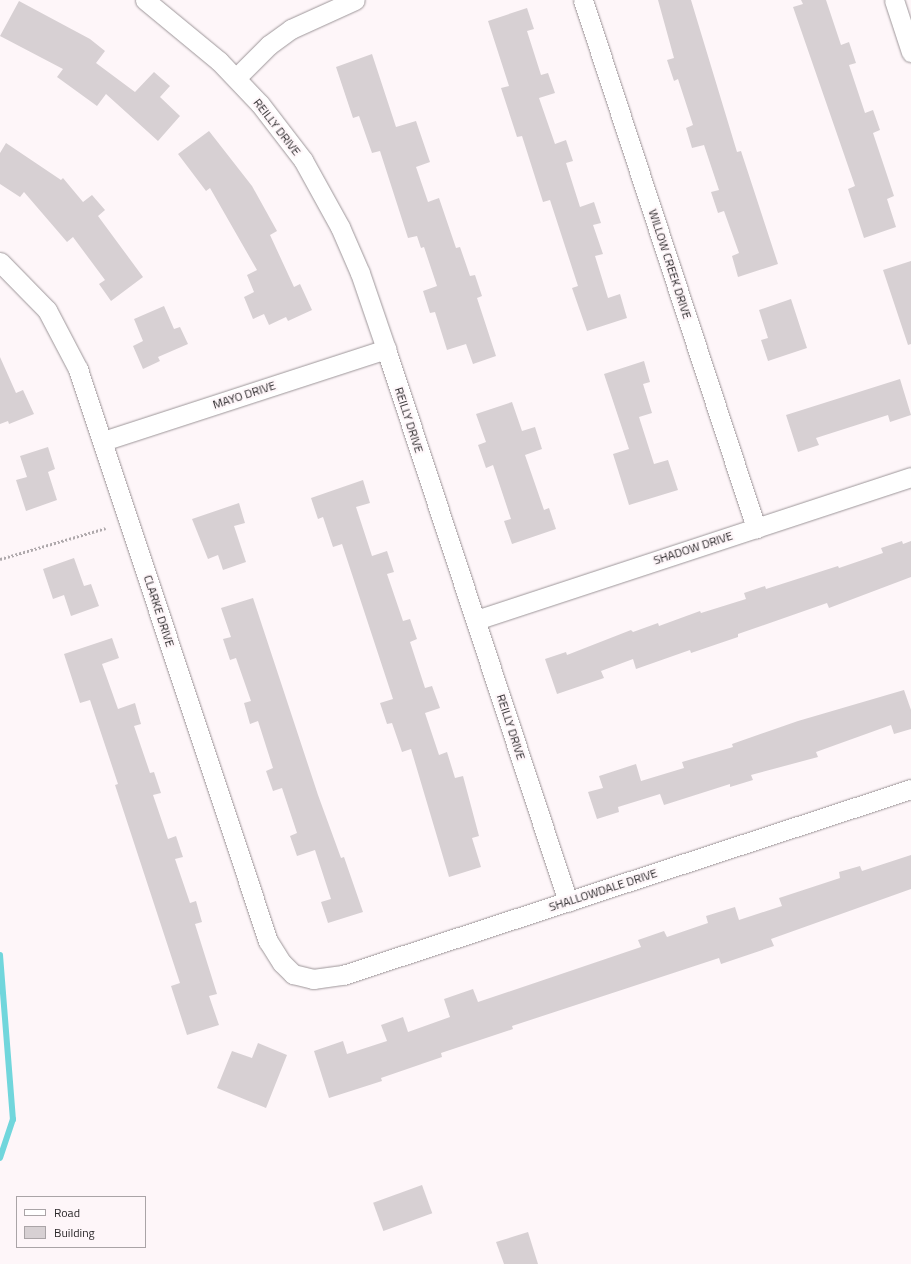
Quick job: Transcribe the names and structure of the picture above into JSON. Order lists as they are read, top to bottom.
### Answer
{
  "streets": {
    "street": [
      "REILLY DRIVE",
      "WILLOW CREEK DRIVE",
      "MAYO DRIVE",
      "SHADOW DRIVE",
      "CLARKE DRIVE",
      "SHALLOWDALE DRIVE"
    ]
  },
  "crossings": [
    ["REILLY DRIVE", "MAYO DRIVE"],
    ["REILLY DRIVE", "SHADOW DRIVE"],
    ["REILLY DRIVE", "SHALLOWDALE DRIVE"],
    ["WILLOW CREEK DRIVE", "SHADOW DRIVE"],
    ["MAYO DRIVE", "CLARKE DRIVE"],
    ["CLARKE DRIVE", "SHALLOWDALE DRIVE"]
  ],
  "legend": ["Road", "Building"]
}
